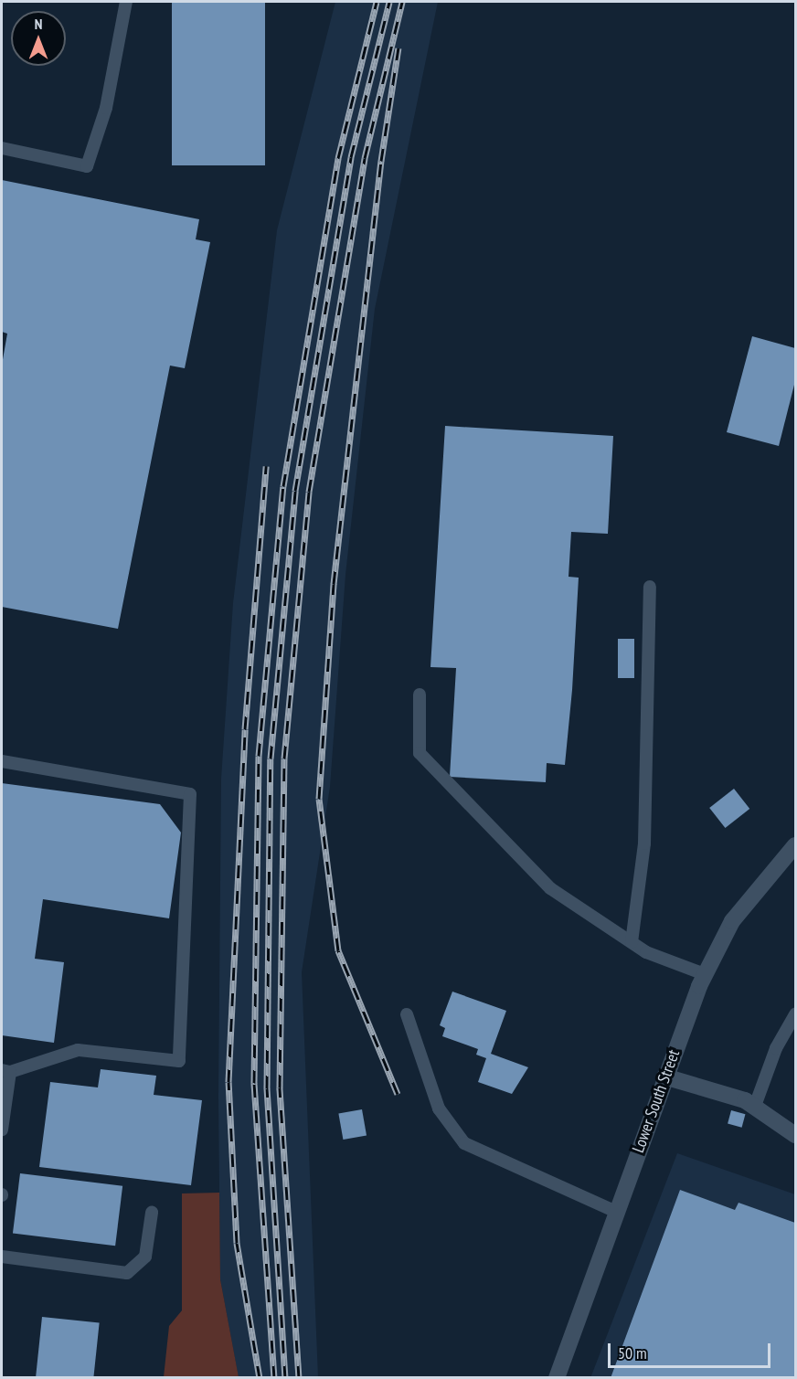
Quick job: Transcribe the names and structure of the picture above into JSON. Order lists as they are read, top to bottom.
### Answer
{
  "streets": {
    "street": ["Lower South Street"]
  },
  "scale_bar": "50 m",
  "north": "top"
}
